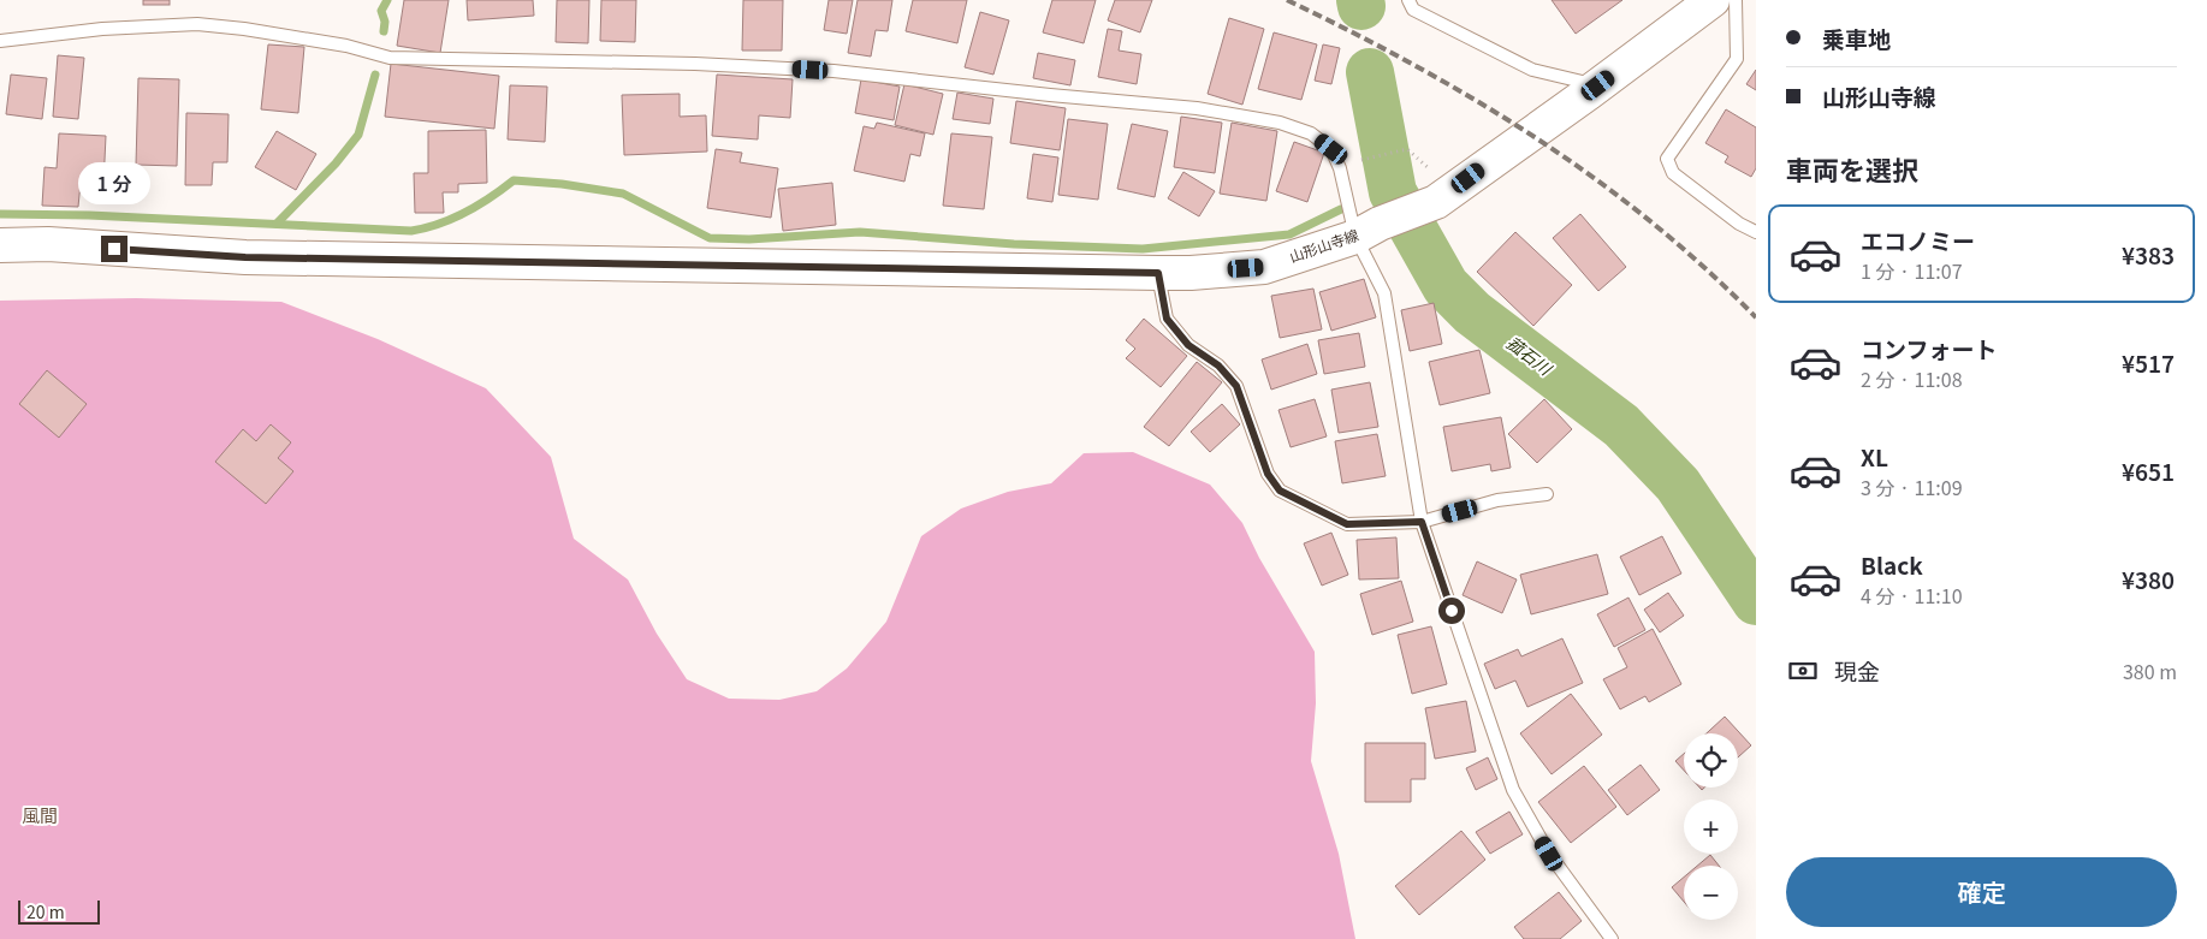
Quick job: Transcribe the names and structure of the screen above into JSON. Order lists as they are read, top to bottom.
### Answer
{
  "streets": {
    "main road": ["山形山寺線"]
  },
  "districts": ["風間"],
  "water": ["菰石川"],
  "scale_bar": "20 m",
  "page": {
    "banner": ["乗車地", "山形山寺線"],
    "heading": "車両を選択",
    "bubble": "1 分",
    "list": [
      {
        "name": "エコノミー",
        "note": "1 分 · 11:07",
        "value": "¥383"
      },
      {
        "name": "コンフォート",
        "note": "2 分 · 11:08",
        "value": "¥517"
      },
      {
        "name": "XL",
        "note": "3 分 · 11:09",
        "value": "¥651"
      },
      {
        "name": "Black",
        "note": "4 分 · 11:10",
        "value": "¥380"
      }
    ],
    "pay": ["現金", "380 m"],
    "map_buttons": ["+", "−"],
    "buttons": "確定",
    "scale": "20 m"
  }
}
